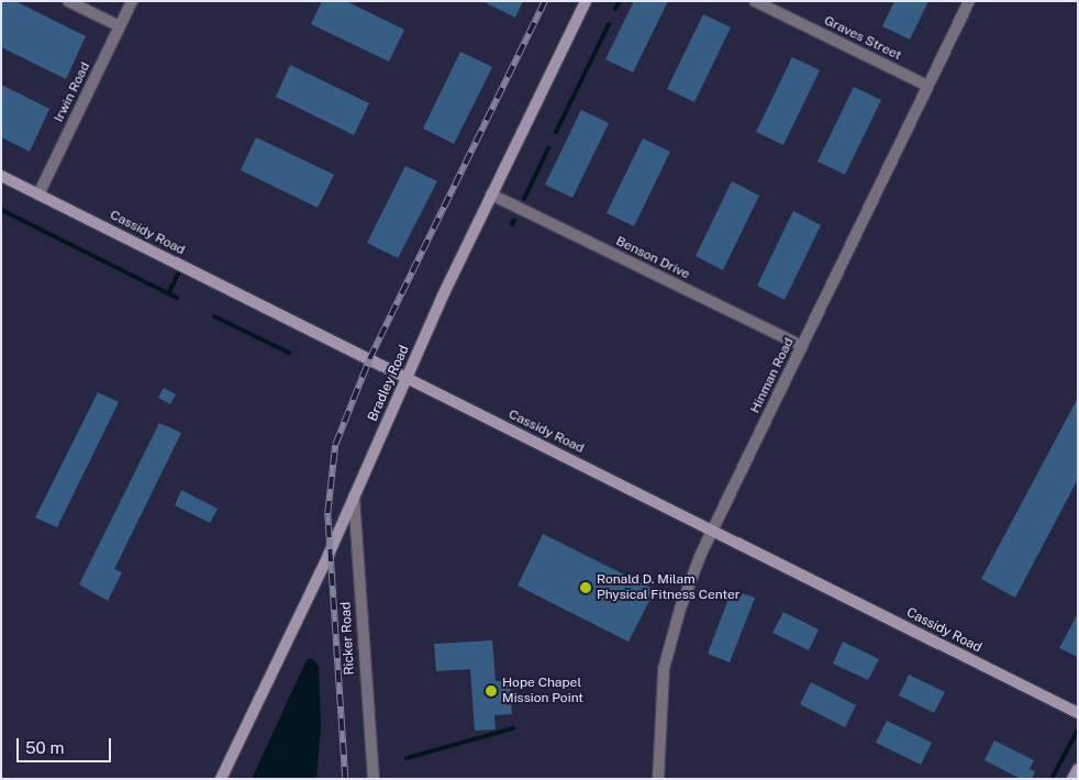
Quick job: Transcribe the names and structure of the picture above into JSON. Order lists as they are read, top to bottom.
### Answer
{
  "streets": {
    "street": [
      "Graves Street",
      "Irwin Road",
      "Cassidy Road",
      "Benson Drive",
      "Hinman Road",
      "Bradley Road",
      "Ricker Road"
    ]
  },
  "crossings": [
    ["Graves Street", "Hinman Road"],
    ["Irwin Road", "Cassidy Road"],
    ["Cassidy Road", "Hinman Road"],
    ["Cassidy Road", "Bradley Road"],
    ["Benson Drive", "Hinman Road"],
    ["Benson Drive", "Bradley Road"],
    ["Bradley Road", "Ricker Road"]
  ],
  "places": ["Ronald D. Milam Physical Fitness Center", "Hope Chapel Mission Point"],
  "scale_bar": "50 m"
}
